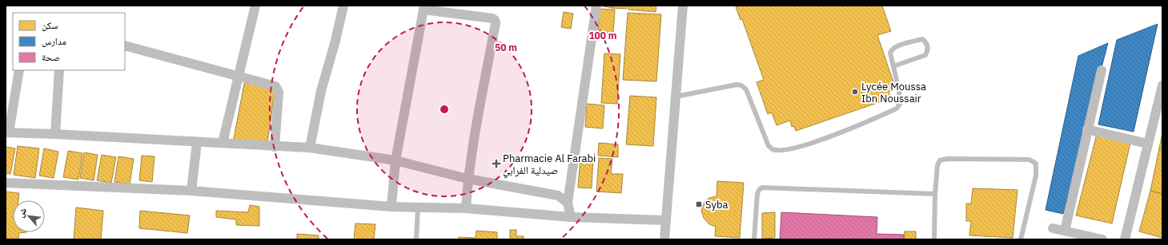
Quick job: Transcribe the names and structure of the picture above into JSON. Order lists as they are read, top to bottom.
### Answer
{
  "places": {
    "other": ["Lycée Moussa Ibn Noussair"],
    "health": ["Pharmacie Al Farabi صيدلية الفرابي"],
    "transit": ["Syba"]
  },
  "legend": ["سكن", "مدارس", "صحة"],
  "north": "top left",
  "rings": ["100 m", "50 m"]
}
